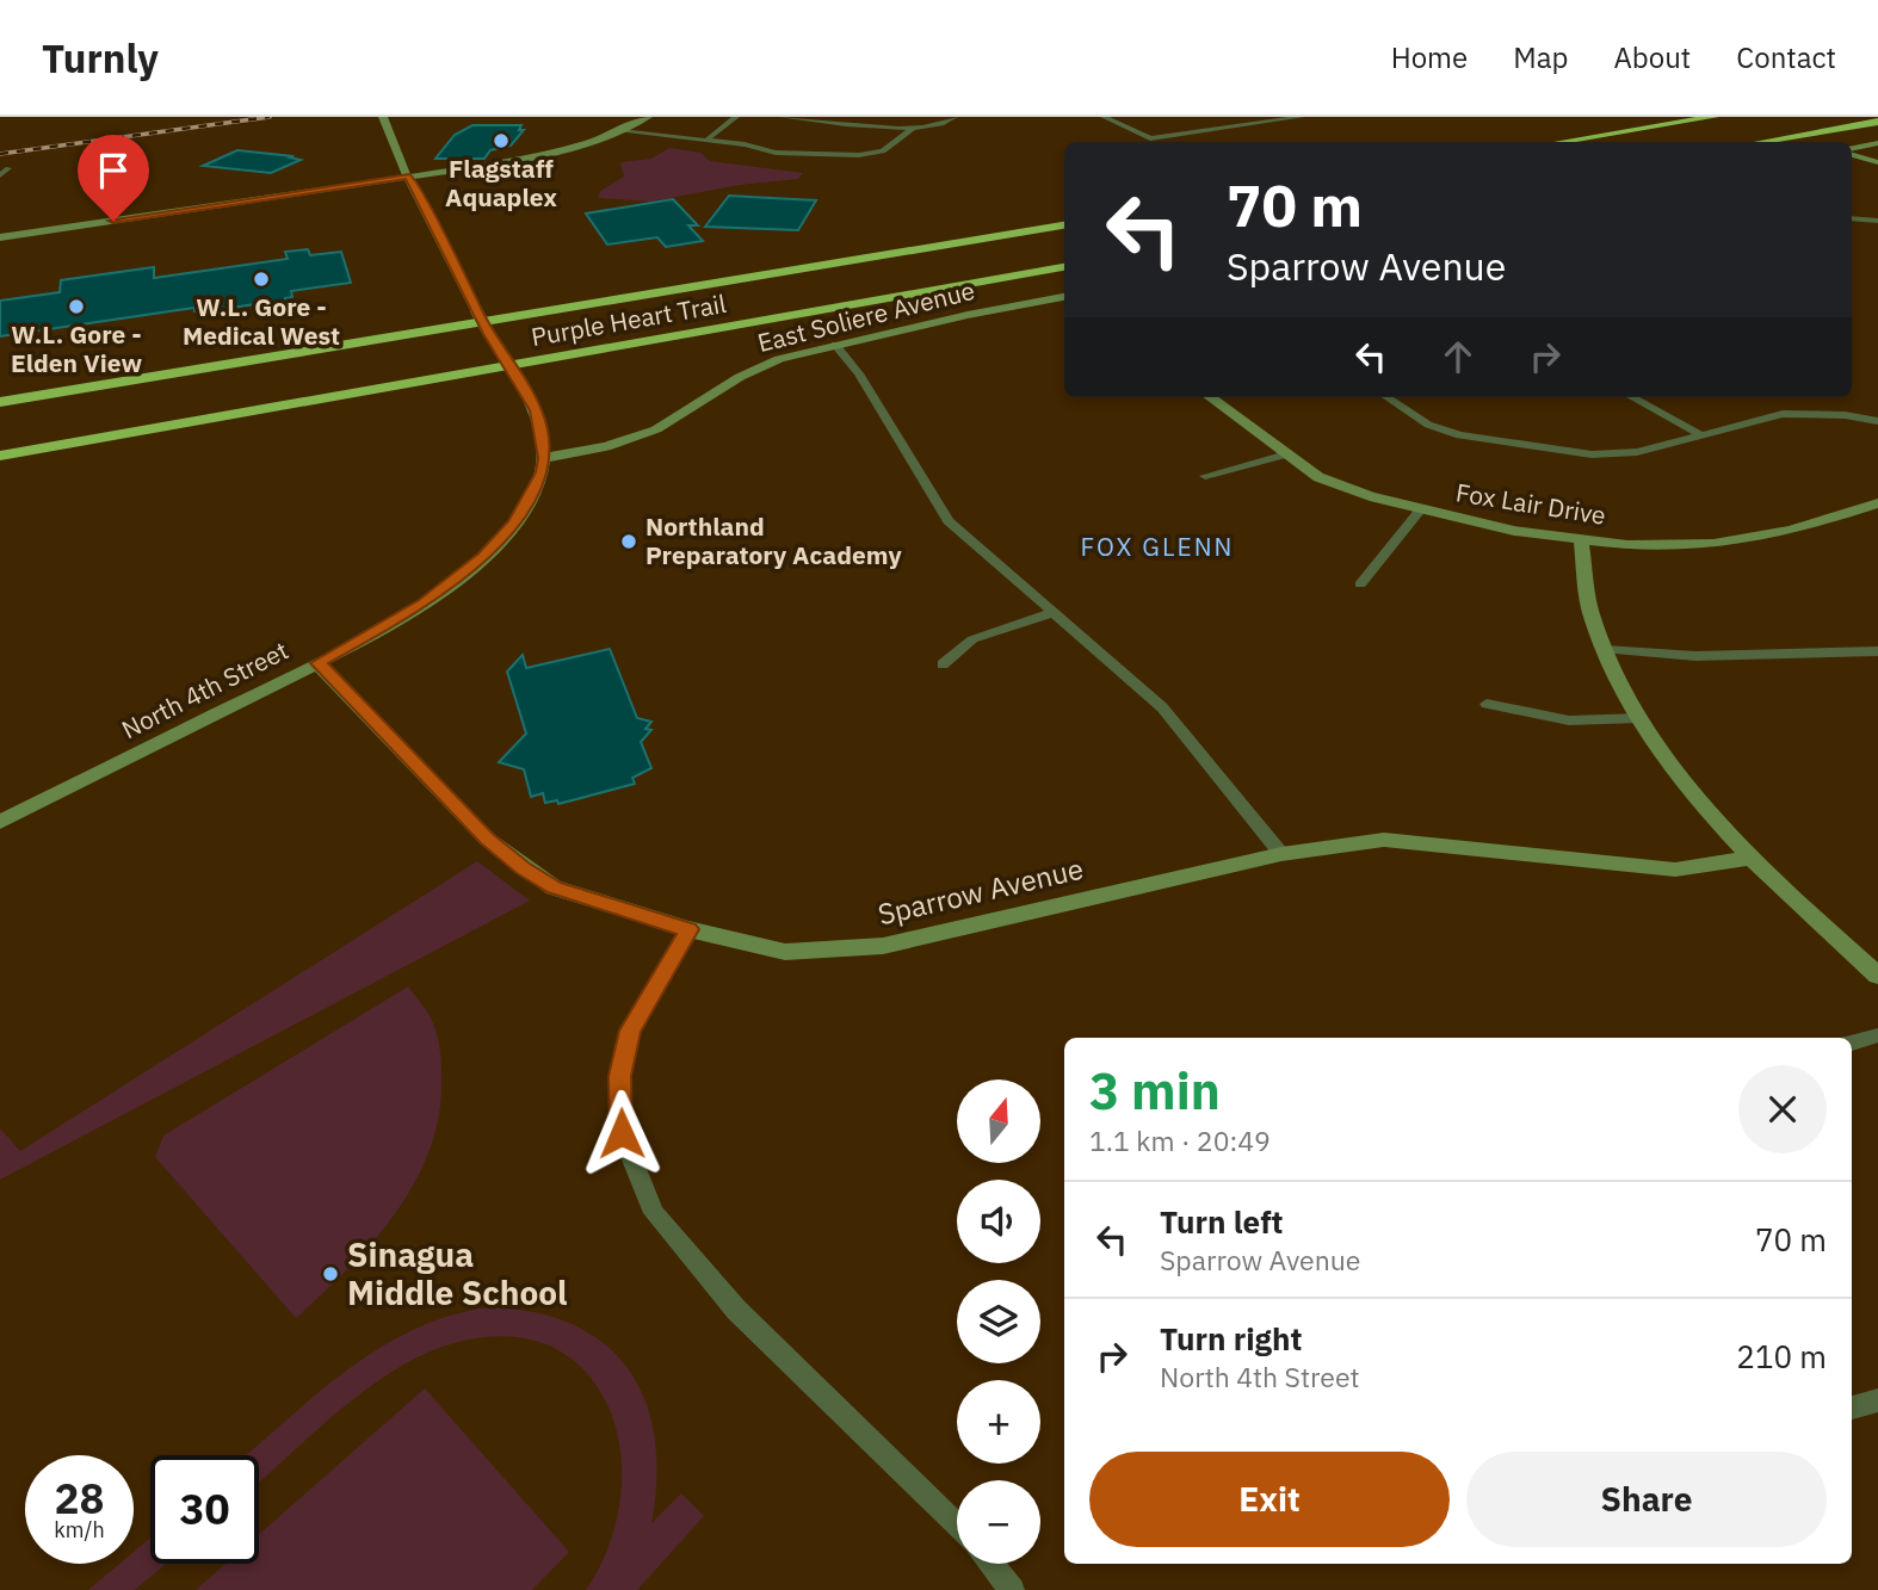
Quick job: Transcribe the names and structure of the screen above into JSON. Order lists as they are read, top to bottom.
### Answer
{
  "streets": {
    "highway": ["Purple Heart Trail"],
    "street": [
      "East Soliere Avenue",
      "Fox Lair Drive",
      "North 4th Street",
      "Sparrow Avenue"
    ]
  },
  "crossings": [
    ["East Soliere Avenue", "North 4th Street"],
    ["North 4th Street", "Sparrow Avenue"]
  ],
  "districts": ["FOX GLENN"],
  "places": [
    "Flagstaff Aquaplex",
    "W.L. Gore - Medical West",
    "W.L. Gore - Elden View",
    "Northland Preparatory Academy",
    "Sinagua Middle School"
  ],
  "north": "top",
  "page": {
    "header": "Turnly",
    "nav": [
      "Home",
      "Map",
      "About",
      "Contact"
    ],
    "turn": ["70 m", "Sparrow Avenue"],
    "heading": ["3 min", "1.1 km · 20:49"],
    "map_buttons": ["+", "−"],
    "list": [
      {
        "name": "Turn left",
        "note": "Sparrow Avenue",
        "value": "70 m"
      },
      {
        "name": "Turn right",
        "note": "North 4th Street",
        "value": "210 m"
      }
    ],
    "buttons": ["Exit", "Share"],
    "speed": "28 km/h",
    "limit": "30"
  }
}
